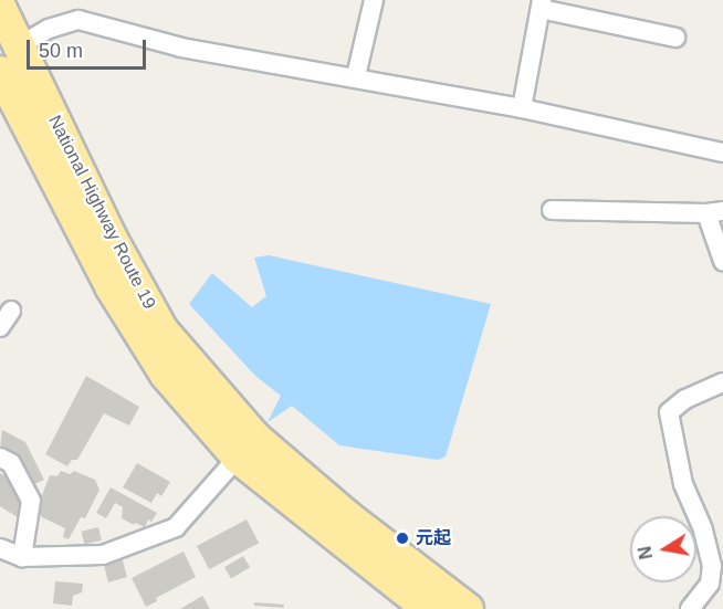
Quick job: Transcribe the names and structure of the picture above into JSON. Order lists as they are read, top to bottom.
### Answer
{
  "streets": {
    "highway": ["National Highway Route 19"]
  },
  "places": ["元起"],
  "scale_bar": "50 m",
  "north": "left"
}
